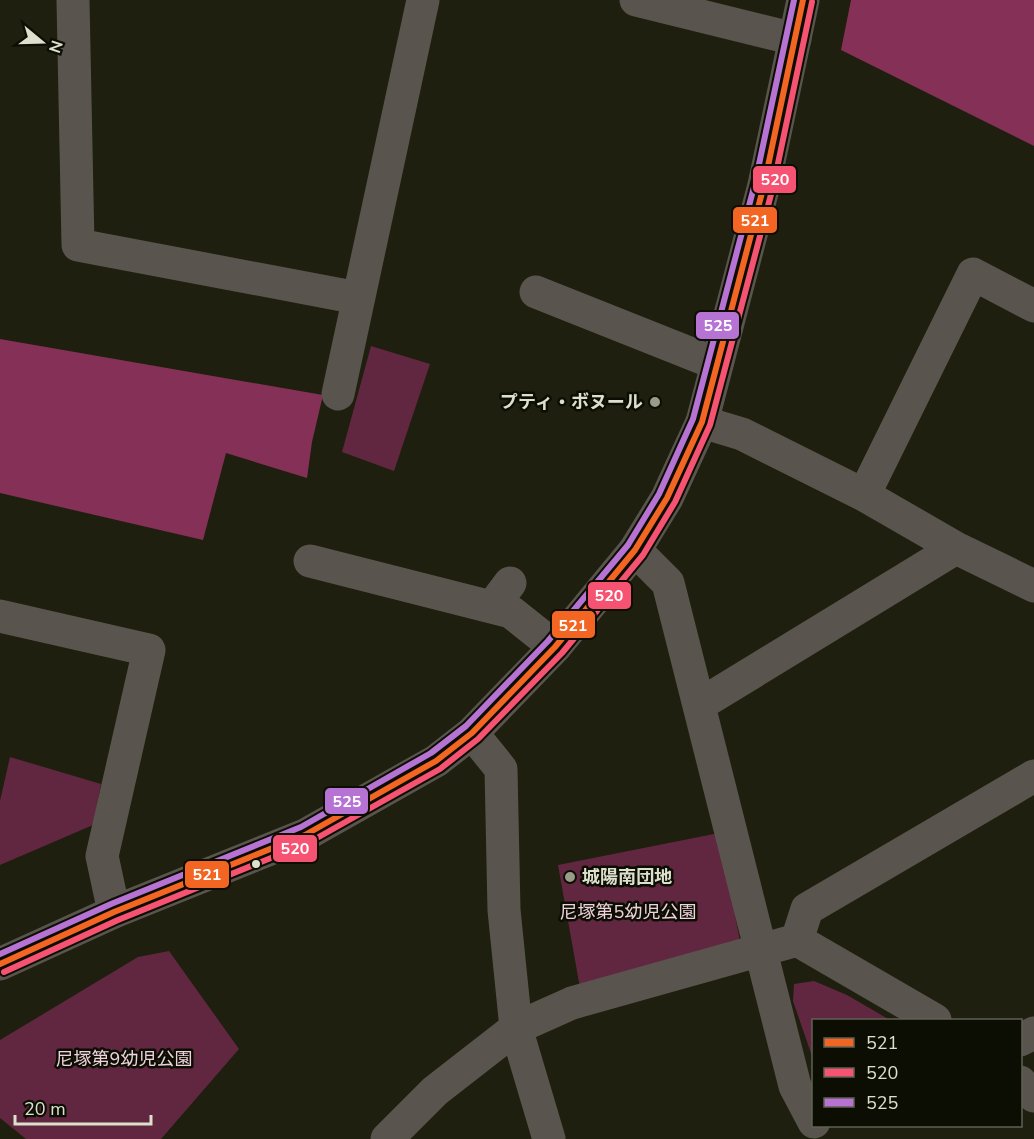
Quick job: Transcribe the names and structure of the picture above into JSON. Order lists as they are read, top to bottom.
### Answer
{
  "parks": ["尼塚第5幼児公園", "尼塚第9幼児公園"],
  "places": ["プティ・ボヌール", "城陽南団地"],
  "lines": ["transit line 521", "transit line 525", "transit line 520"],
  "legend": ["521", "520", "525"],
  "scale_bar": "20 m",
  "north": "right"
}
